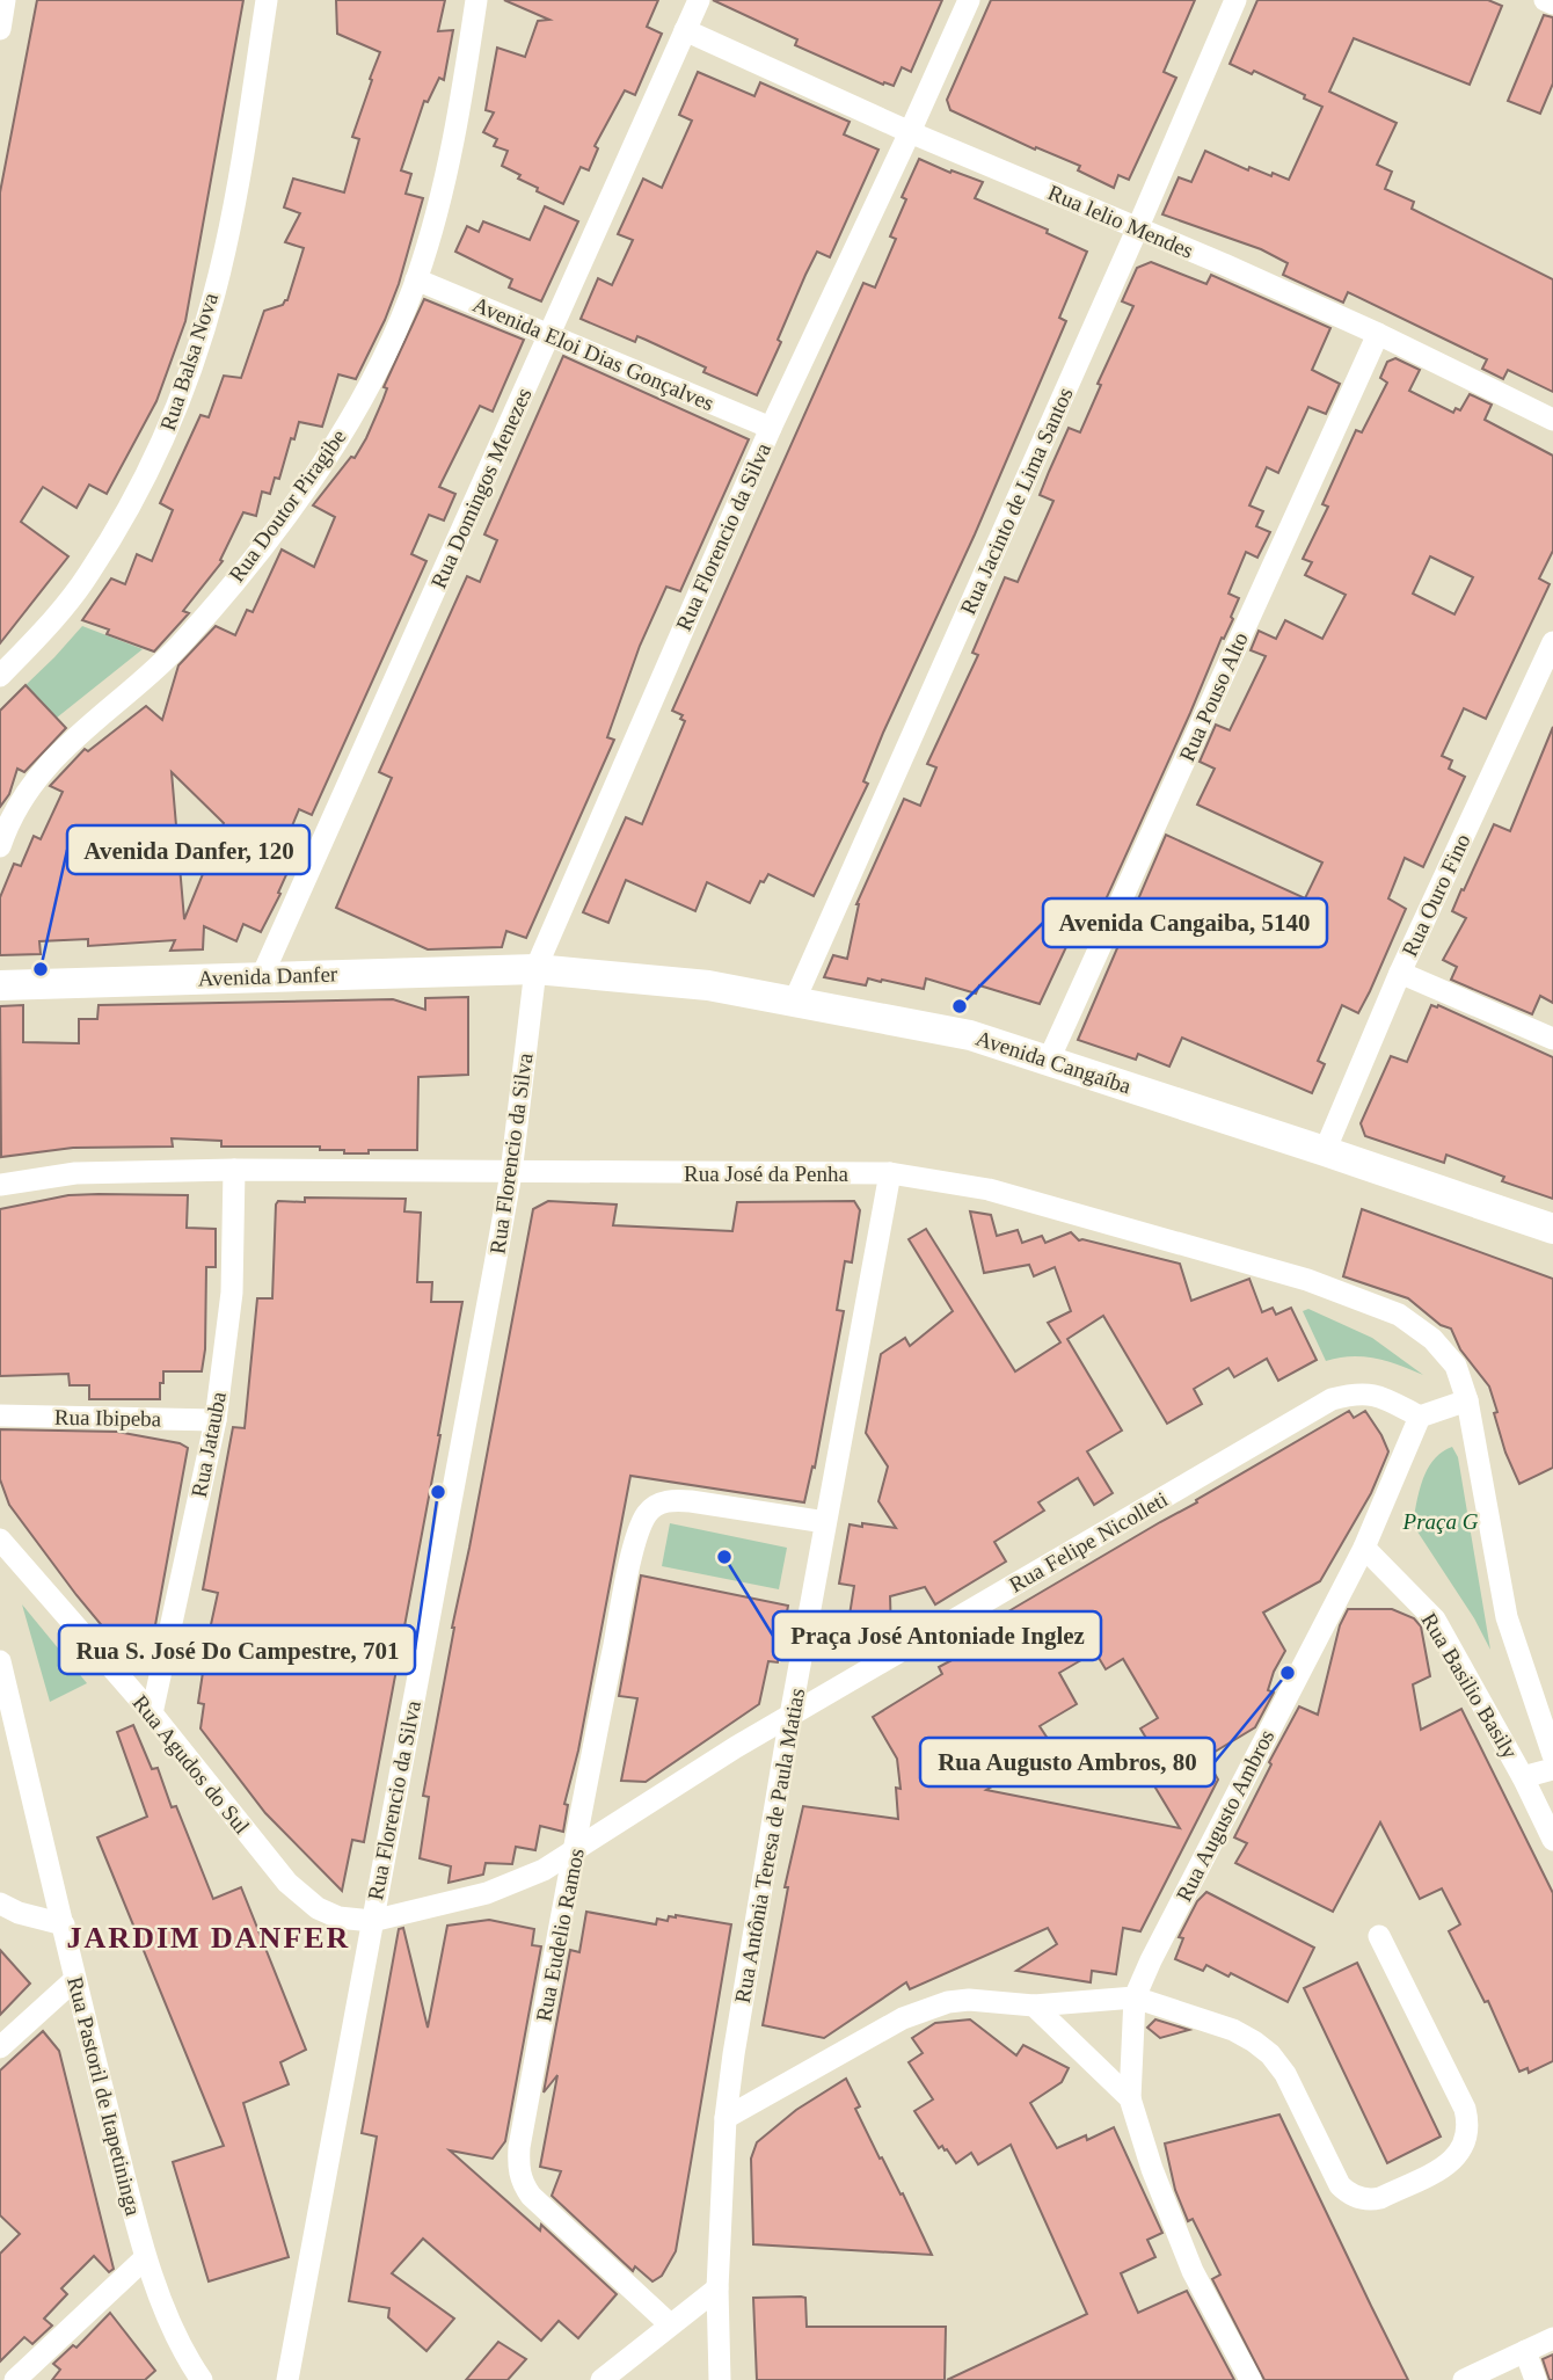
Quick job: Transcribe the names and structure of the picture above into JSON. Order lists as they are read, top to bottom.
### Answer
{
  "streets": {
    "main road": ["Avenida Danfer", "Avenida Cangaíba"],
    "street": [
      "Rua lelio Mendes",
      "Avenida Eloi Dias Gonçalves",
      "Rua Balsa Nova",
      "Rua Domingos Menezes",
      "Rua Jacinto de Lima Santos",
      "Rua Doutor Piragibe",
      "Rua Florencio da Silva",
      "Rua Pouso Alto",
      "Rua Ouro Fino",
      "Rua José da Penha",
      "Rua Ibipeba",
      "Rua Jatauba",
      "Rua Felipe Nicolleti",
      "Rua Basilio Basily",
      "Rua Agudos do Sul",
      "Rua Augusto Ambros",
      "Rua Antônia Teresa de Paula Matias",
      "Rua Eudelio Ramos",
      "Rua Pastoril de Itapetininga"
    ]
  },
  "crossings": [
    ["Rua lelio Mendes", "Rua Domingos Menezes"],
    ["Rua lelio Mendes", "Rua Jacinto de Lima Santos"],
    ["Rua lelio Mendes", "Rua Florencio da Silva"],
    ["Rua lelio Mendes", "Rua Pouso Alto"],
    ["Avenida Eloi Dias Gonçalves", "Rua Domingos Menezes"],
    ["Avenida Eloi Dias Gonçalves", "Rua Doutor Piragibe"],
    ["Avenida Eloi Dias Gonçalves", "Rua Florencio da Silva"],
    ["Rua Domingos Menezes", "Avenida Danfer"],
    ["Rua Jacinto de Lima Santos", "Avenida Cangaíba"],
    ["Rua Florencio da Silva", "Avenida Danfer"],
    ["Rua Florencio da Silva", "Avenida Cangaíba"],
    ["Rua Florencio da Silva", "Rua José da Penha"],
    ["Rua Florencio da Silva", "Rua Felipe Nicolleti"],
    ["Rua Florencio da Silva", "Rua Agudos do Sul"],
    ["Rua Pouso Alto", "Avenida Cangaíba"],
    ["Rua Ouro Fino", "Avenida Cangaíba"],
    ["Avenida Danfer", "Avenida Cangaíba"],
    ["Rua José da Penha", "Rua Jatauba"],
    ["Rua José da Penha", "Rua Antônia Teresa de Paula Matias"],
    ["Rua Ibipeba", "Rua Jatauba"],
    ["Rua Jatauba", "Rua Agudos do Sul"],
    ["Rua Felipe Nicolleti", "Rua Agudos do Sul"],
    ["Rua Felipe Nicolleti", "Rua Augusto Ambros"],
    ["Rua Felipe Nicolleti", "Rua Antônia Teresa de Paula Matias"],
    ["Rua Felipe Nicolleti", "Rua Eudelio Ramos"],
    ["Rua Basilio Basily", "Rua Augusto Ambros"],
    ["Rua Antônia Teresa de Paula Matias", "Rua Eudelio Ramos"]
  ],
  "districts": ["JARDIM DANFER"],
  "parks": ["Praça G"],
  "places": [
    "Avenida Danfer, 120",
    "Avenida Cangaiba, 5140",
    "Rua S. José Do Campestre, 701",
    "Praça José Antoniade Inglez",
    "Rua Augusto Ambros, 80"
  ]
}
